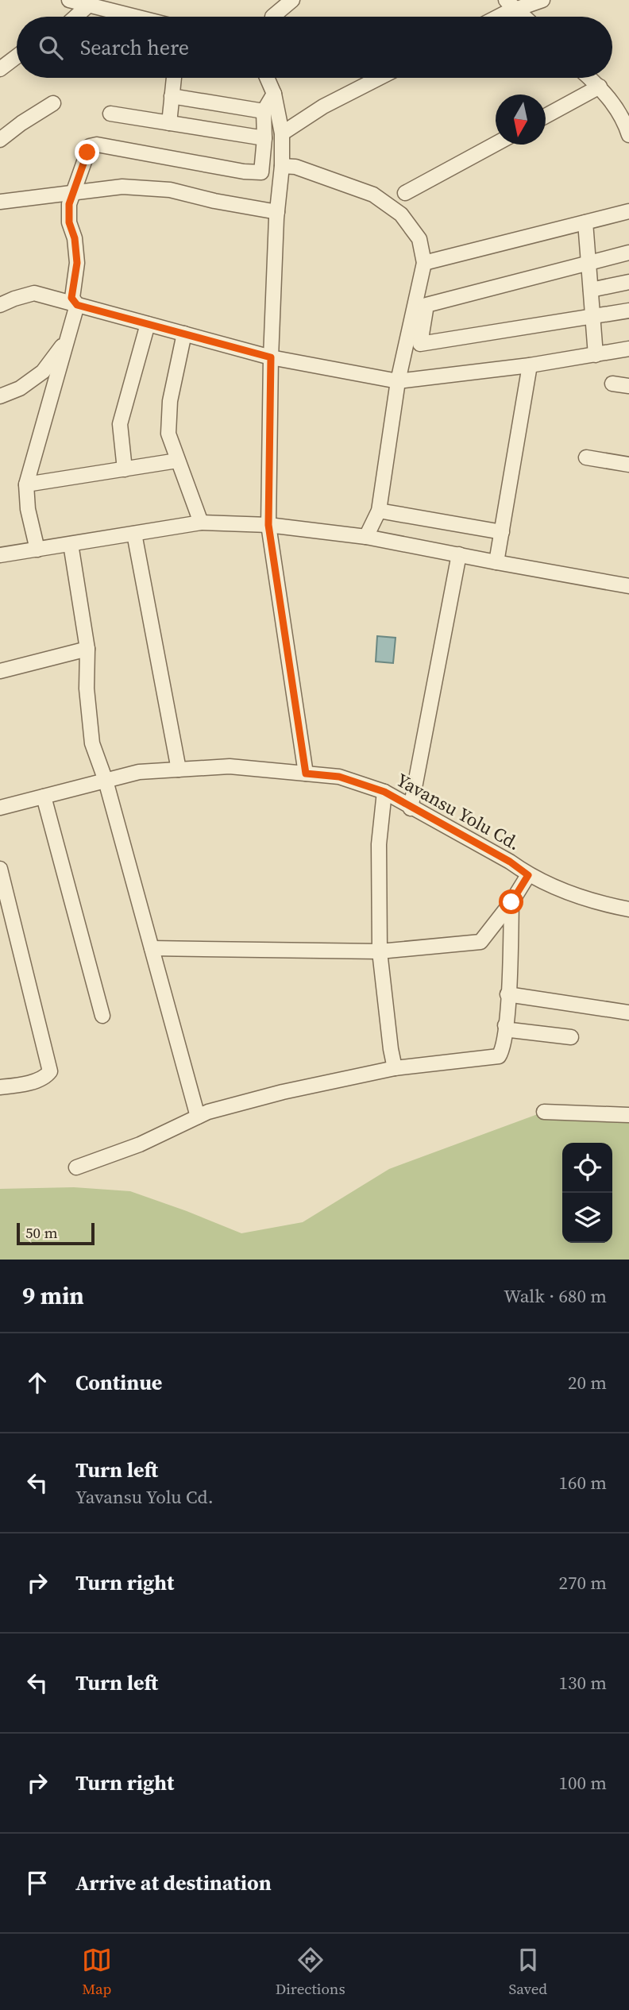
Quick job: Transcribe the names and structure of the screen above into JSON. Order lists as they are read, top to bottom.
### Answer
{
  "streets": {
    "street": ["Yavansu Yolu Cd."]
  },
  "scale_bar": "50 m",
  "north": "bottom",
  "page": {
    "search": "Search here",
    "scale": "50 m",
    "heading": ["9 min", "Walk · 680 m"],
    "list": [
      ["Continue", "20 m"],
      ["Turn left", "Yavansu Yolu Cd.", "160 m"],
      ["Turn right", "270 m"],
      ["Turn left", "130 m"],
      ["Turn right", "100 m"],
      "Arrive at destination"
    ],
    "nav": ["Map", "Directions", "Saved"]
  }
}
